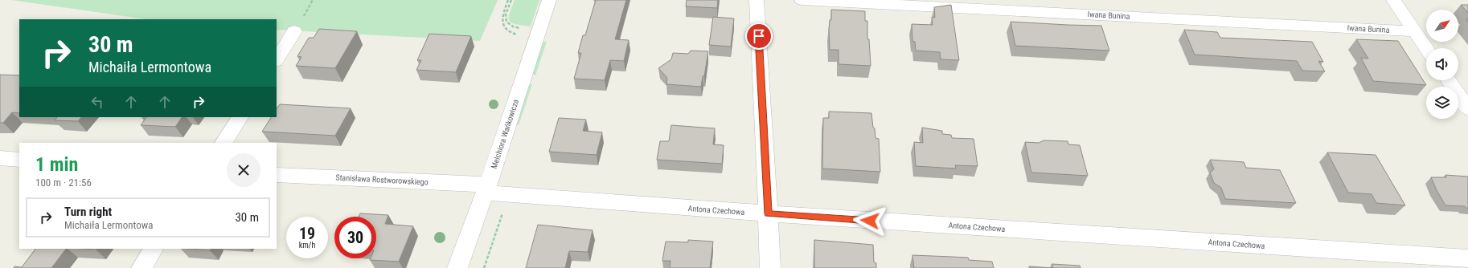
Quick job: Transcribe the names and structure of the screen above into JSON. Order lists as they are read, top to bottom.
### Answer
{
  "streets": {
    "street": [
      "Iwana Bunina",
      "Melchiora Wańkowicza",
      "Stanisława Rostworowskiego",
      "Antona Czechowa"
    ]
  },
  "crossings": [
    ["Melchiora Wańkowicza", "Stanisława Rostworowskiego"],
    ["Melchiora Wańkowicza", "Antona Czechowa"],
    ["Stanisława Rostworowskiego", "Antona Czechowa"]
  ],
  "north": "top right",
  "page": {
    "turn": ["30 m", "Michaiła Lermontowa"],
    "heading": ["1 min", "100 m · 21:56"],
    "list": [
      {
        "name": "Turn right",
        "note": "Michaiła Lermontowa",
        "value": "30 m"
      }
    ],
    "speed": "19 km/h",
    "limit": "30"
  }
}
